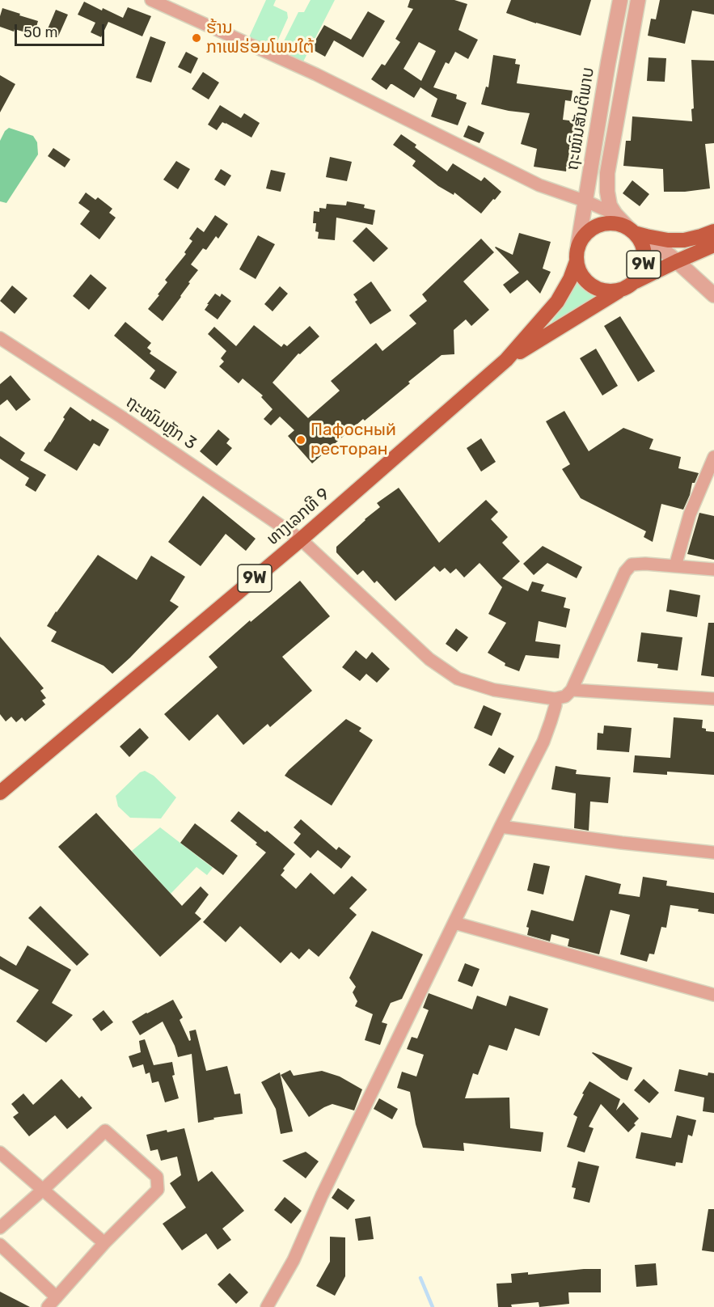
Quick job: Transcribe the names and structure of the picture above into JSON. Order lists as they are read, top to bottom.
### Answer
{
  "streets": {
    "main road": ["9W", "ທາງເລກທີ 9"],
    "street": ["ຖະໜົນສັນຕິພາບ", "ຖະໜົນຫຼັກ 3"]
  },
  "crossings": [
    ["ຖະໜົນສັນຕິພາບ", "9W"],
    ["ຖະໜົນສັນຕິພາບ", "ທາງເລກທີ 9"],
    ["9W", "ທາງເລກທີ 9"],
    ["ຖະໜົນຫຼັກ 3", "ທາງເລກທີ 9"]
  ],
  "places": ["ຮ້ານ ກາເຟຮ່ອມໂພນໃຕ້", "Пафосный ресторан"],
  "scale_bar": "50 m"
}
